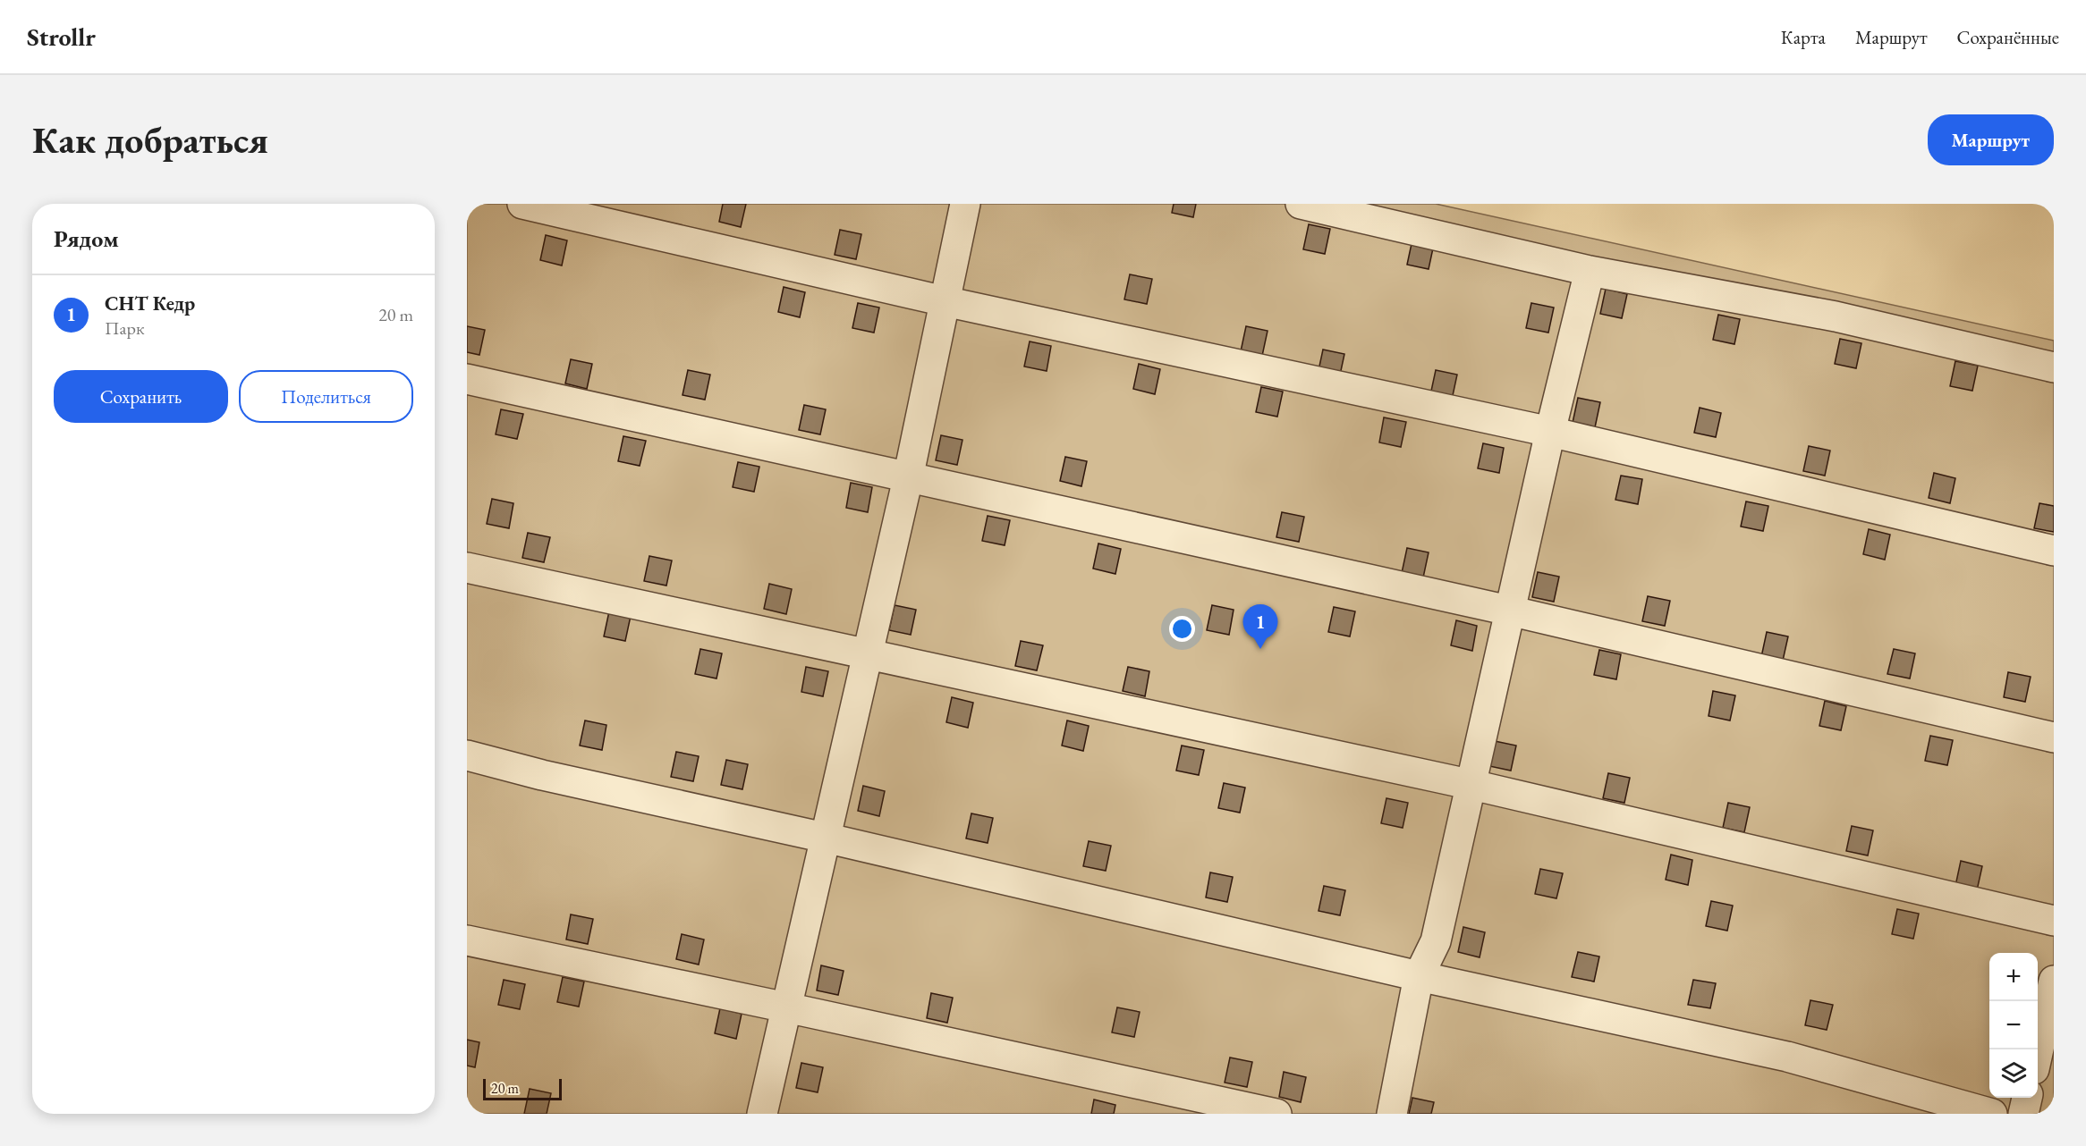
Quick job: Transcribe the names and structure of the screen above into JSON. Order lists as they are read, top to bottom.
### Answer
{
  "scale_bar": "20 m",
  "page": {
    "header": "Strollr",
    "nav": ["Карта", "Маршрут", "Сохранённые"],
    "buttons": [
      "Маршрут",
      ["Сохранить", "Поделиться"]
    ],
    "title": "Как добраться",
    "heading": "Рядом",
    "list": [
      {
        "mark": "1",
        "name": "СНТ Кедр",
        "note": "Парк",
        "value": "20 m"
      }
    ],
    "pins": "1",
    "map_buttons": ["+", "−"],
    "scale": "20 m"
  }
}
